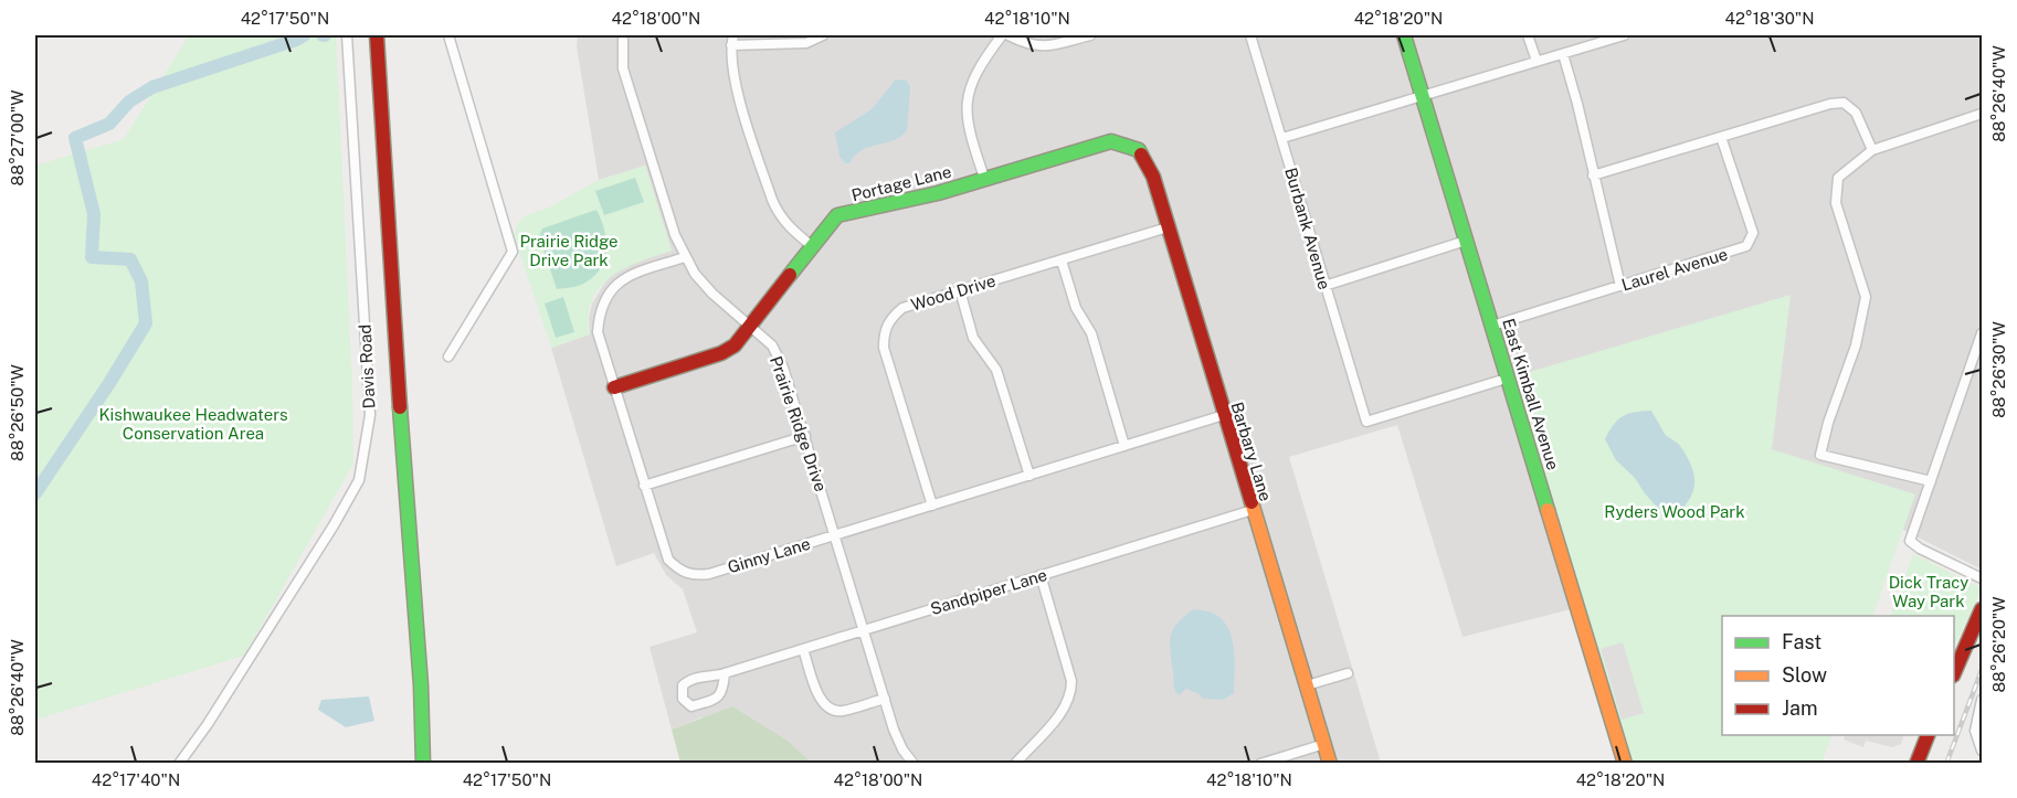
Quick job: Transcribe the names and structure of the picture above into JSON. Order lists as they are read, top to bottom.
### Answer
{
  "streets": {
    "street": [
      "Portage Lane",
      "Burbank Avenue",
      "Laurel Avenue",
      "Wood Drive",
      "Davis Road",
      "East Kimball Avenue",
      "Prairie Ridge Drive",
      "Barbary Lane",
      "Ginny Lane",
      "Sandpiper Lane"
    ]
  },
  "crossings": [
    ["Portage Lane", "Prairie Ridge Drive"],
    ["Portage Lane", "Barbary Lane"],
    ["Portage Lane", "Ginny Lane"],
    ["Laurel Avenue", "East Kimball Avenue"],
    ["Wood Drive", "Barbary Lane"],
    ["Wood Drive", "Ginny Lane"],
    ["Prairie Ridge Drive", "Ginny Lane"],
    ["Prairie Ridge Drive", "Sandpiper Lane"],
    ["Barbary Lane", "Ginny Lane"],
    ["Barbary Lane", "Sandpiper Lane"]
  ],
  "parks": [
    "Prairie Ridge Drive Park",
    "Kishwaukee Headwaters Conservation Area",
    "Ryders Wood Park",
    "Dick Tracy Way Park"
  ],
  "legend": ["Fast", "Slow", "Jam"],
  "coordinates": [
    "42°17'50\"N",
    "42°18'00\"N",
    "42°18'10\"N",
    "42°18'20\"N",
    "42°18'30\"N",
    "88°26'40\"W",
    "88°27'00\"W",
    "88°26'30\"W",
    "88°26'50\"W",
    "88°26'20\"W",
    "42°17'40\"N"
  ]
}
